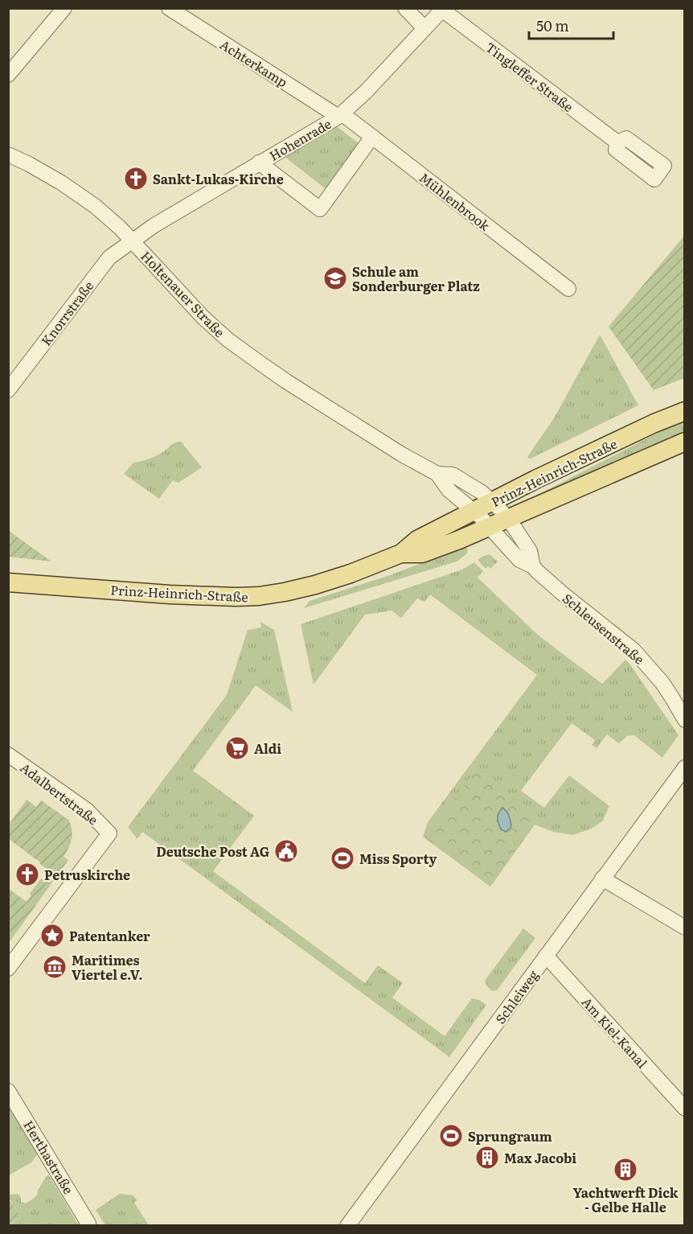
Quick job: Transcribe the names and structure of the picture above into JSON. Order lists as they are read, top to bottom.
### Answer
{
  "streets": {
    "main road": ["Prinz-Heinrich-Straße"],
    "street": [
      "Achterkamp",
      "Tingleffer Straße",
      "Hohenrade",
      "Mühlenbrook",
      "Holtenauer Straße",
      "Knorrstraße",
      "Schleusenstraße",
      "Adalbertstraße",
      "Schleiweg",
      "Am Kiel-Kanal",
      "Herthastraße"
    ]
  },
  "crossings": [
    ["Achterkamp", "Hohenrade"],
    ["Achterkamp", "Mühlenbrook"],
    ["Tingleffer Straße", "Hohenrade"],
    ["Hohenrade", "Mühlenbrook"],
    ["Hohenrade", "Holtenauer Straße"],
    ["Hohenrade", "Knorrstraße"],
    ["Holtenauer Straße", "Knorrstraße"],
    ["Holtenauer Straße", "Prinz-Heinrich-Straße"],
    ["Holtenauer Straße", "Schleusenstraße"],
    ["Prinz-Heinrich-Straße", "Schleusenstraße"],
    ["Schleiweg", "Am Kiel-Kanal"]
  ],
  "places": {
    "church": ["Sankt-Lukas-Kirche", "Petruskirche"],
    "school or university": ["Schule am Sonderburger Platz"],
    "supermarket": ["Aldi"],
    "public building": ["Deutsche Post AG"],
    "sports": ["Miss Sporty", "Sprungraum"],
    "place": ["Patentanker"],
    "museum": ["Maritimes Viertel e.V."],
    "building": ["Max Jacobi", "Yachtwerft Dick - Gelbe Halle"]
  },
  "scale_bar": "50 m"
}
